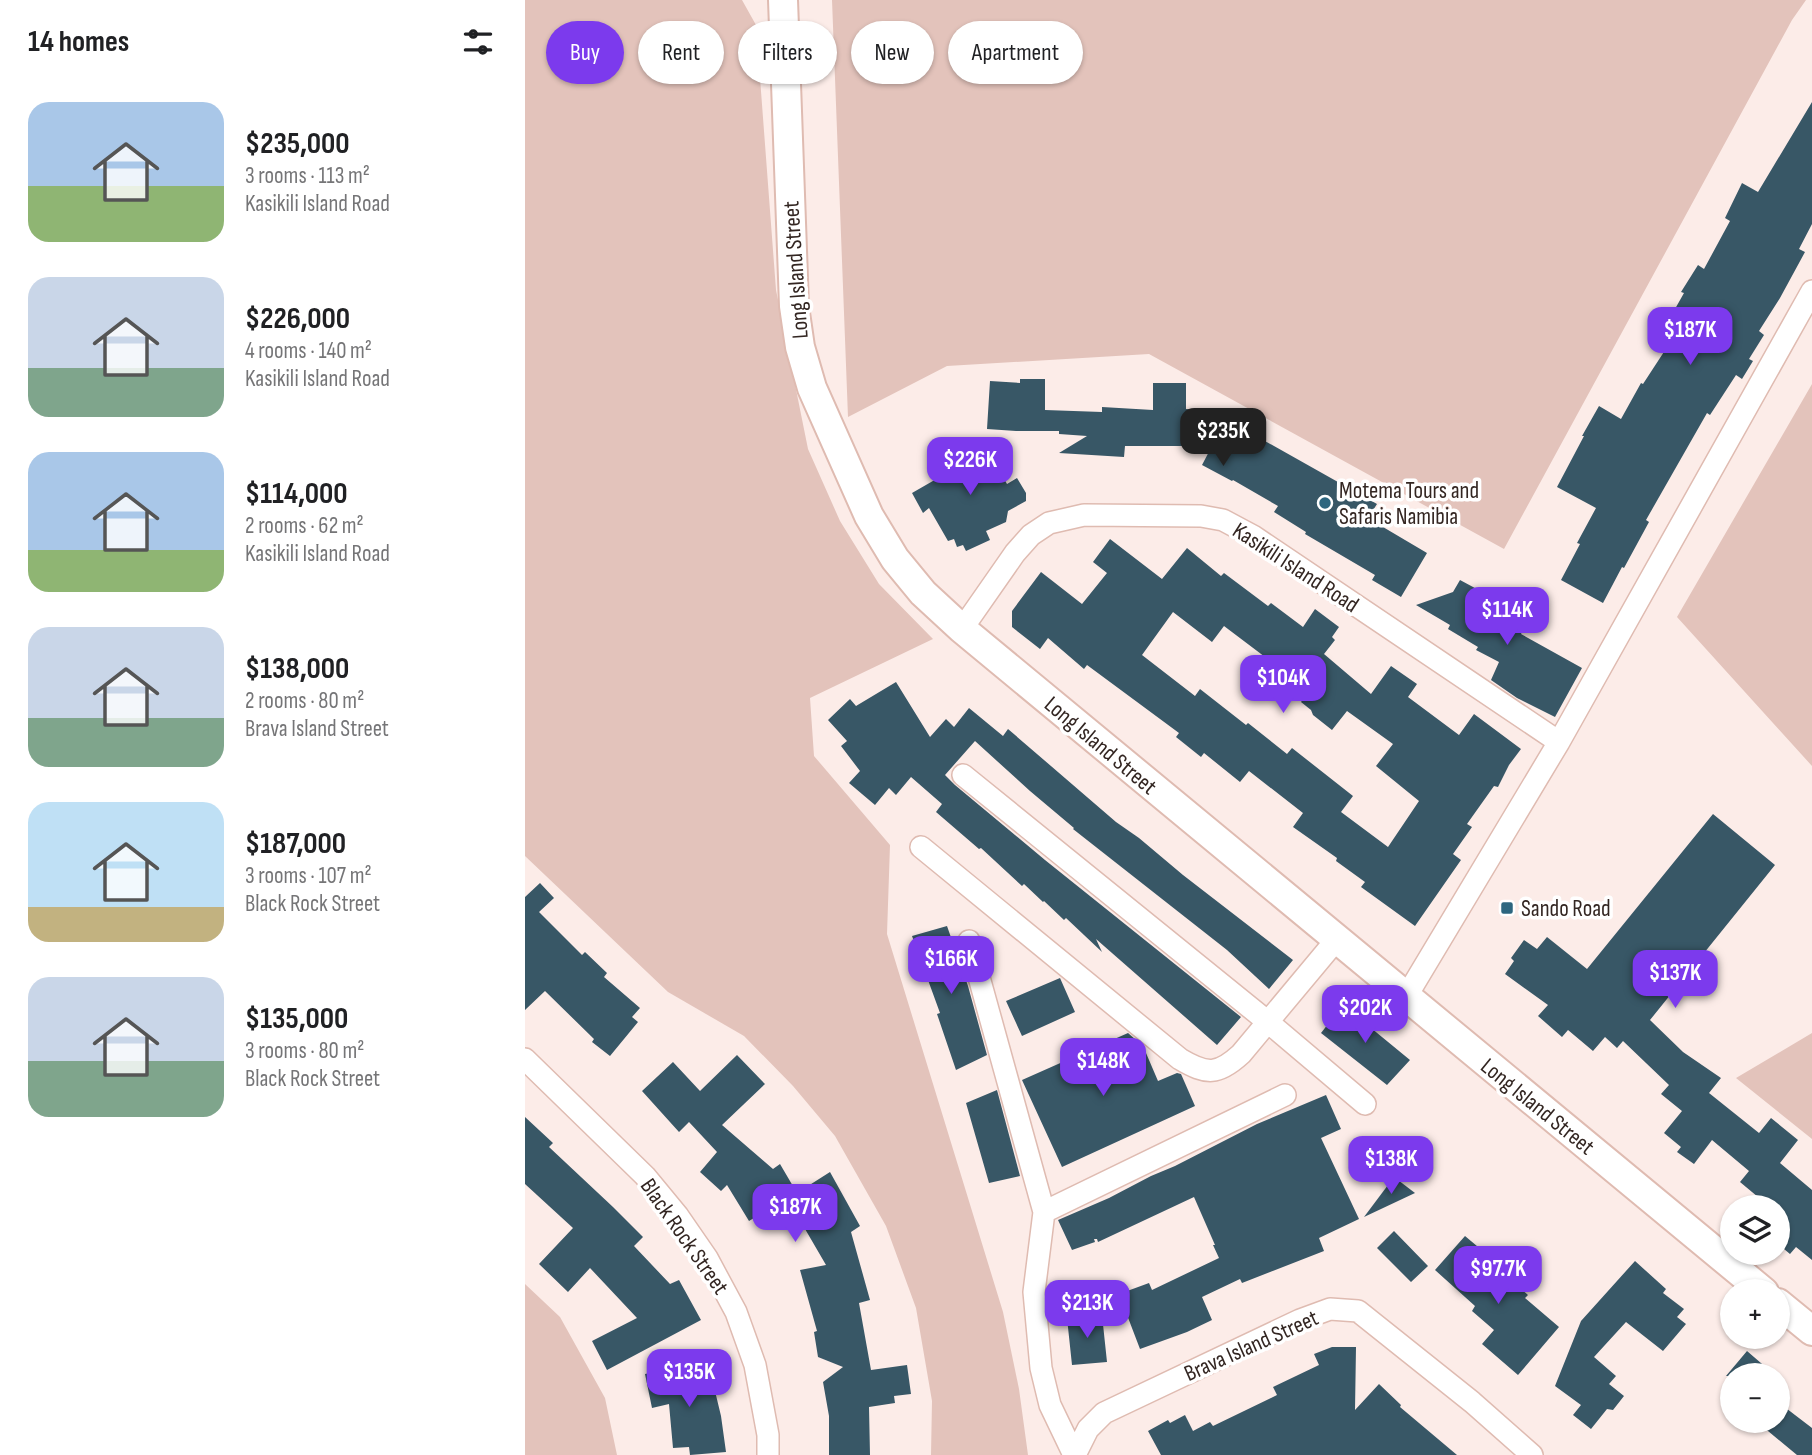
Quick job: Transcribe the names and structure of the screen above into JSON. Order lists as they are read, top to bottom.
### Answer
{
  "streets": {
    "street": [
      "Long Island Street",
      "Kasikili Island Road",
      "Black Rock Street",
      "Brava Island Street"
    ]
  },
  "crossings": [
    ["Long Island Street", "Kasikili Island Road"]
  ],
  "places": {
    "other": ["Motema Tours and Safaris Namibia"],
    "transit": ["Sando Road"]
  },
  "page": {
    "heading": "14 homes",
    "chip": [
      "Buy",
      "Rent",
      "Filters",
      "New",
      "Apartment"
    ],
    "list": [
      {
        "name": "$235,000",
        "note": "3 rooms · 113 m² · Kasikili Island Road"
      },
      {
        "name": "$226,000",
        "note": "4 rooms · 140 m² · Kasikili Island Road"
      },
      {
        "name": "$114,000",
        "note": "2 rooms · 62 m² · Kasikili Island Road"
      },
      {
        "name": "$138,000",
        "note": "2 rooms · 80 m² · Brava Island Street"
      },
      {
        "name": "$187,000",
        "note": "3 rooms · 107 m² · Black Rock Street"
      },
      {
        "name": "$135,000",
        "note": "3 rooms · 80 m² · Black Rock Street"
      }
    ],
    "price": [
      "$187K",
      "$235K",
      "$226K",
      "$114K",
      "$104K",
      "$166K",
      "$137K",
      "$202K",
      "$148K",
      "$138K",
      "$187K",
      "$97.7K",
      "$213K",
      "$135K"
    ],
    "map_buttons": ["+", "−"]
  }
}
